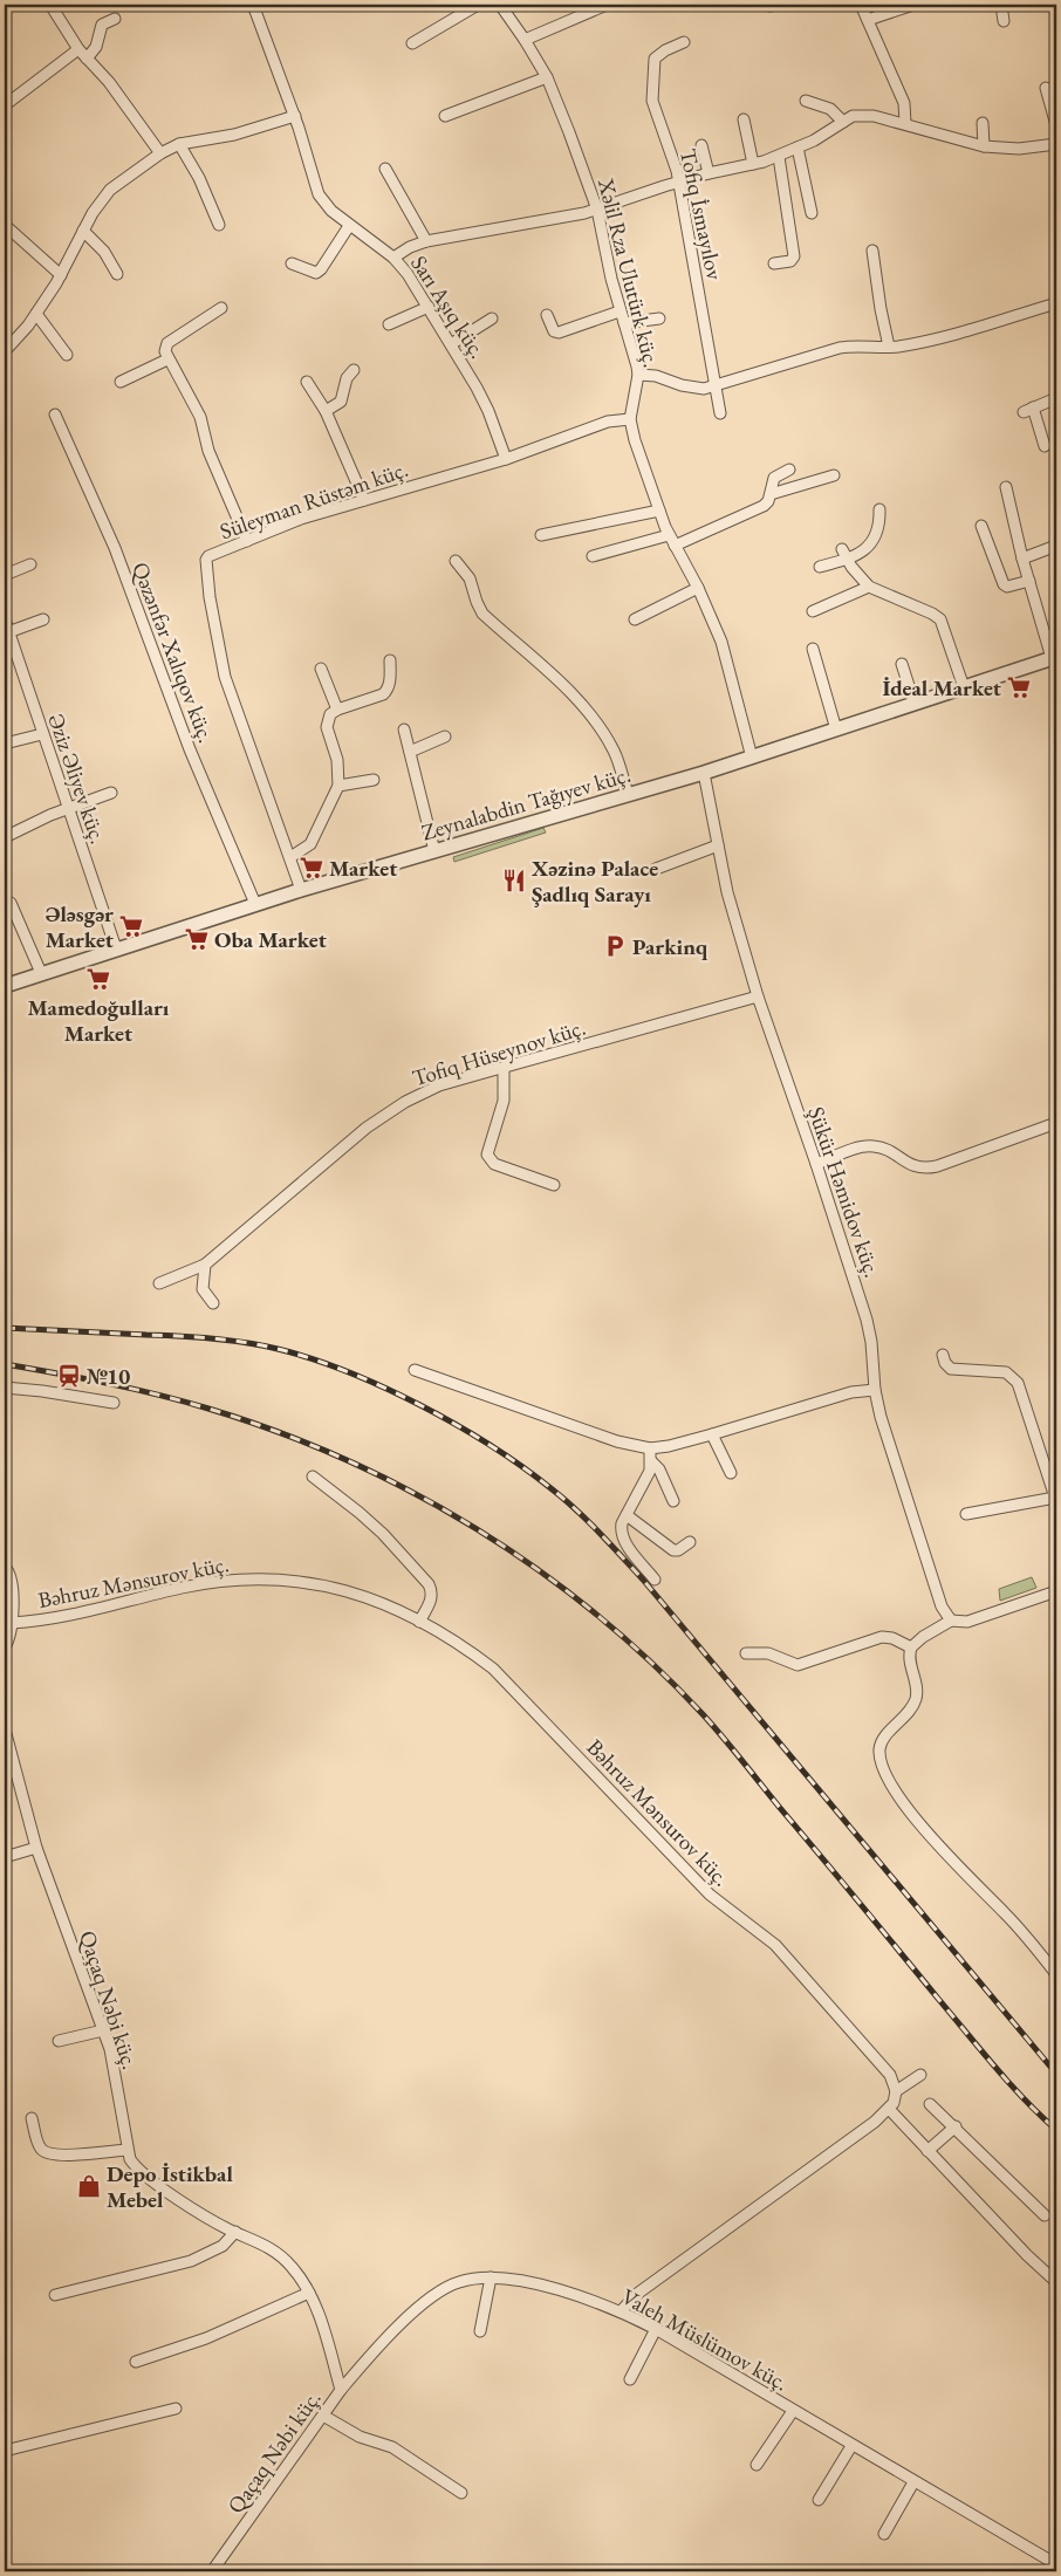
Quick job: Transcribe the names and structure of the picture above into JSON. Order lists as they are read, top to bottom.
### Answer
{
  "streets": {
    "street": [
      "Tofiq İsmayılov",
      "Xəlil Rza Ulutürk küç.",
      "Sarı Aşıq küç.",
      "Süleyman Rüstəm küç.",
      "Qəzənfər Xalıqov küç.",
      "Əziz Əliyev küç.",
      "Zeynalabdin Tağıyev küç.",
      "Tofiq Hüseynov küç.",
      "Şükür Həmidov küç.",
      "Bəhruz Mənsurov küç.",
      "Qaçaq Nəbi küç.",
      "Valeh Müslümov küç."
    ]
  },
  "crossings": [
    ["Xəlil Rza Ulutürk küç.", "Süleyman Rüstəm küç."],
    ["Xəlil Rza Ulutürk küç.", "Zeynalabdin Tağıyev küç."],
    ["Sarı Aşıq küç.", "Süleyman Rüstəm küç."],
    ["Süleyman Rüstəm küç.", "Zeynalabdin Tağıyev küç."],
    ["Qəzənfər Xalıqov küç.", "Zeynalabdin Tağıyev küç."],
    ["Əziz Əliyev küç.", "Zeynalabdin Tağıyev küç."],
    ["Zeynalabdin Tağıyev küç.", "Şükür Həmidov küç."],
    ["Tofiq Hüseynov küç.", "Şükür Həmidov küç."],
    ["Qaçaq Nəbi küç.", "Valeh Müslümov küç."]
  ],
  "places": {
    "supermarket": [
      "İdeal Market",
      "Market",
      "Ələsgər Market",
      "Oba Market",
      "Mamedoğulları Market"
    ],
    "restaurant": ["Xәzinә Palace Şadlıq Sarayı"],
    "parking": ["Parkinq"],
    "station": ["№10"],
    "shop": ["Depo İstikbal Mebel"]
  }
}
